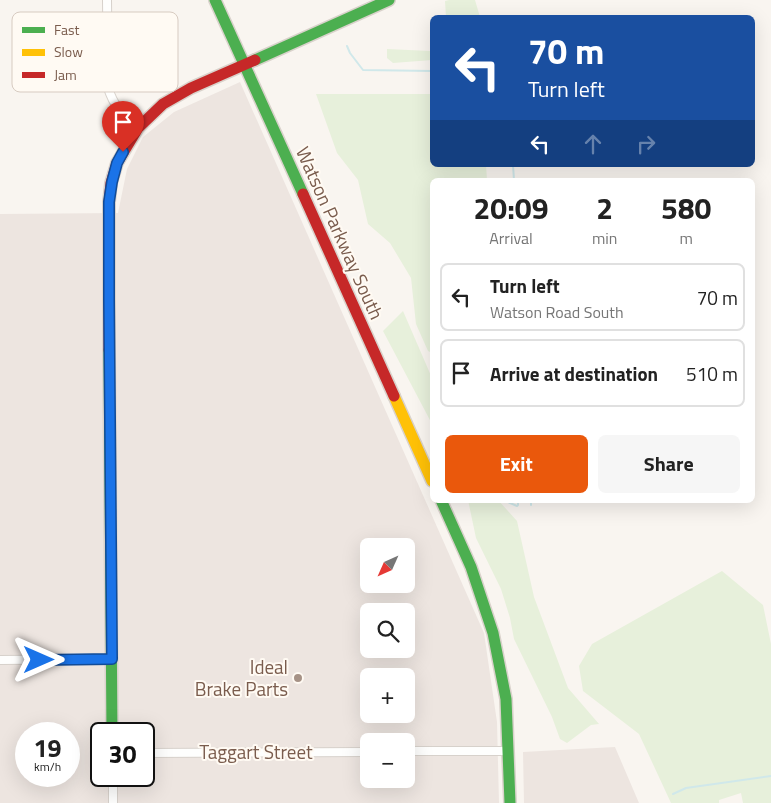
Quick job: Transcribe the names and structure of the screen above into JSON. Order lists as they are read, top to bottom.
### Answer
{
  "streets": {
    "street": ["Watson Parkway South", "Taggart Street"]
  },
  "places": ["Ideal Brake Parts"],
  "legend": ["Fast", "Slow", "Jam"],
  "north": "bottom left",
  "page": {
    "turn": ["70 m", "Turn left"],
    "eta": [
      "20:09",
      "Arrival",
      "2",
      "min",
      "580",
      "m"
    ],
    "list": [
      {
        "name": "Turn left",
        "note": "Watson Road South",
        "value": "70 m"
      },
      {
        "name": "Arrive at destination",
        "value": "510 m"
      }
    ],
    "buttons": ["Exit", "Share"],
    "map_buttons": ["+", "−"],
    "speed": "19 km/h",
    "limit": "30"
  }
}
